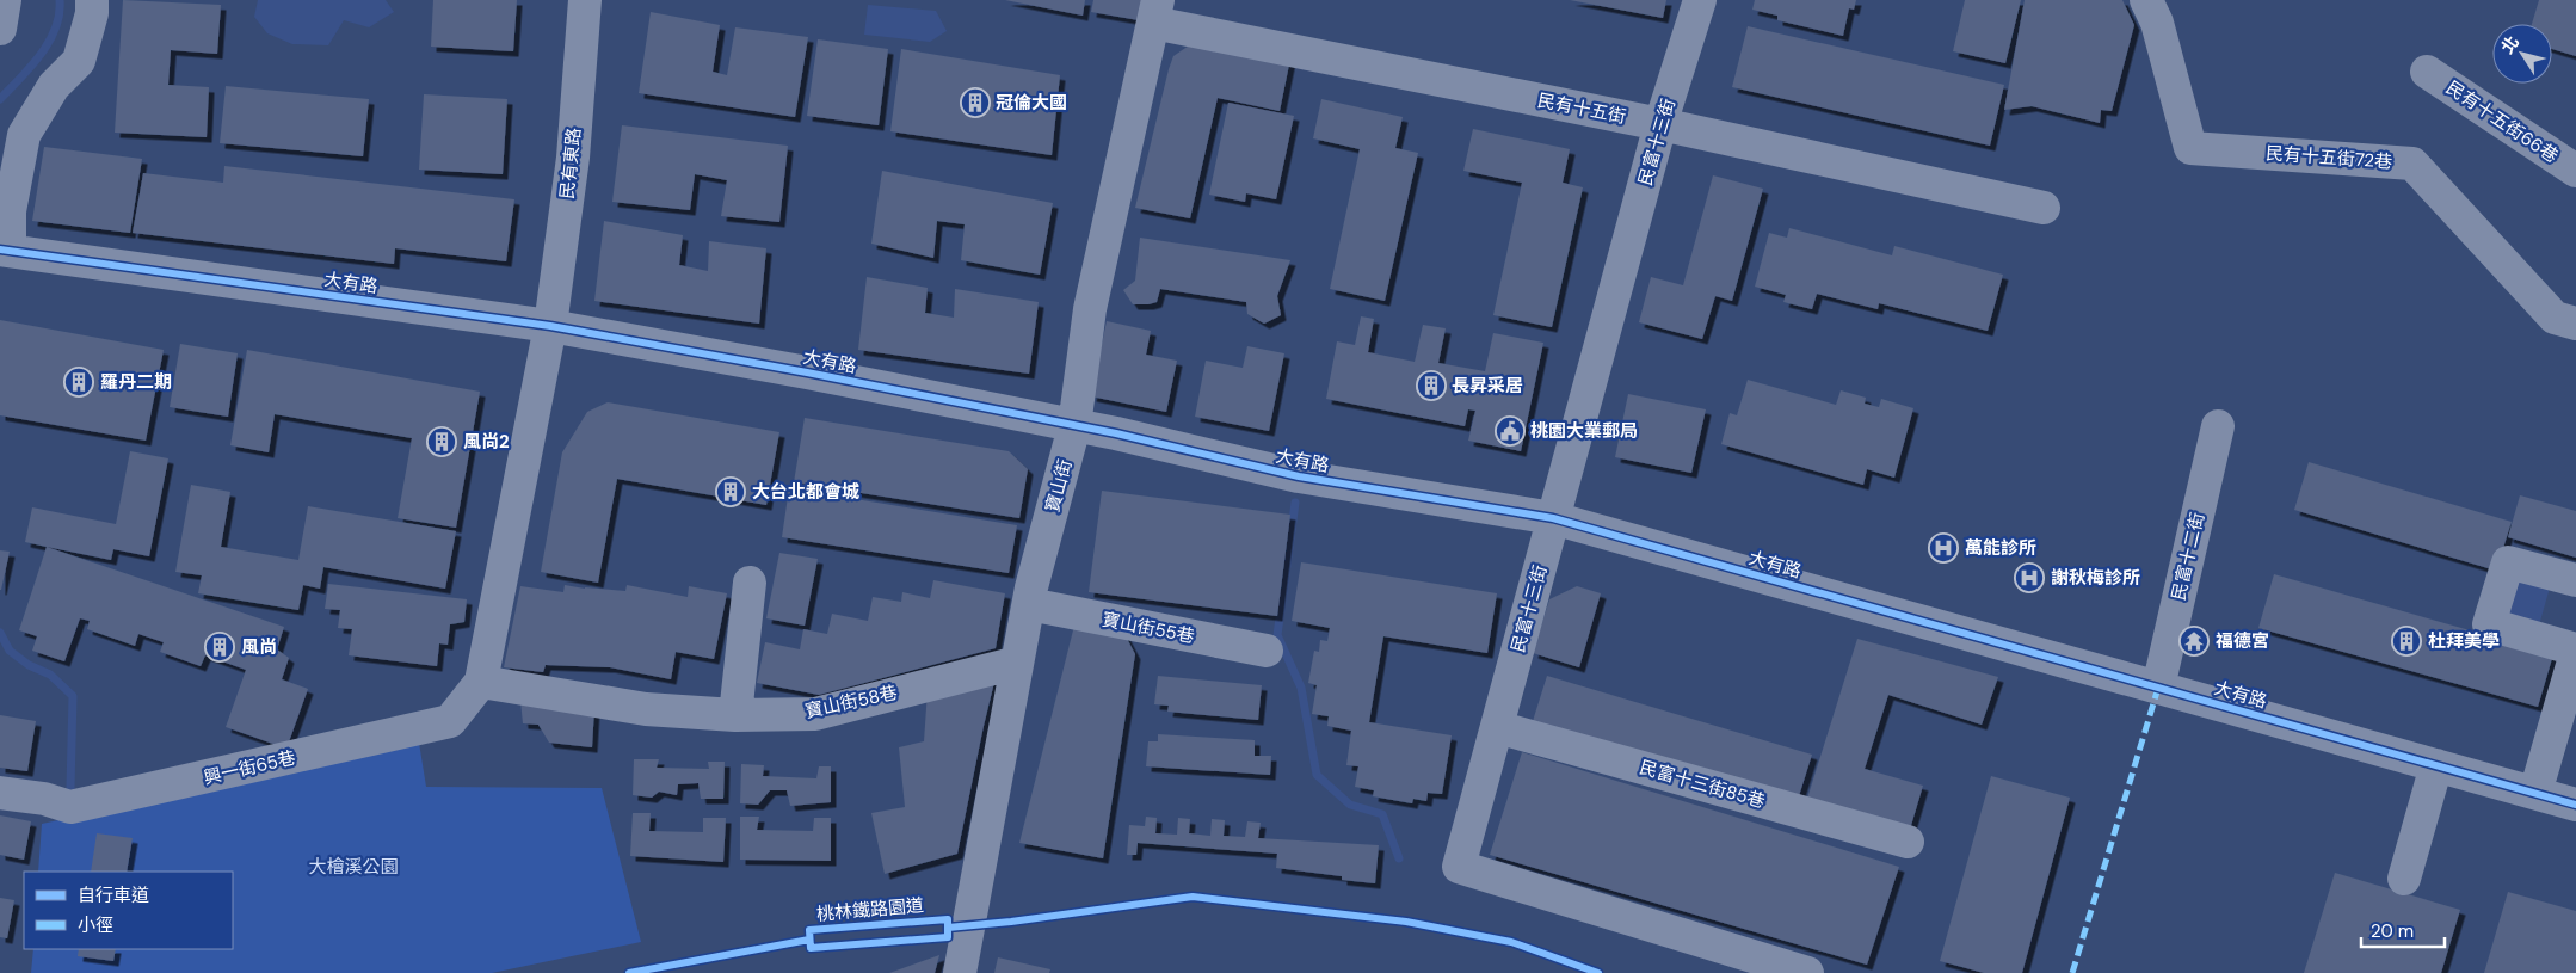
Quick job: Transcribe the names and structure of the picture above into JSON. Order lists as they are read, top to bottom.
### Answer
{
  "streets": {
    "street": [
      "民有十五街",
      "民有十五街66巷",
      "民富十三街",
      "民有十五街72巷",
      "民有東路",
      "大有路",
      "寶山街",
      "民富十二街",
      "寶山街55巷",
      "寶山街58巷",
      "興一街65巷",
      "民富十三街85巷"
    ],
    "cycle path": ["桃林鐵路園道"]
  },
  "crossings": [
    ["民有十五街", "民富十三街"],
    ["民有十五街", "寶山街"],
    ["民富十三街", "大有路"],
    ["民富十三街", "民富十三街85巷"],
    ["民有東路", "大有路"],
    ["民有東路", "興一街65巷"],
    ["大有路", "寶山街"],
    ["大有路", "民富十二街"],
    ["大有路", "興一街65巷"],
    ["寶山街", "寶山街55巷"],
    ["寶山街", "寶山街58巷"],
    ["寶山街58巷", "興一街65巷"]
  ],
  "parks": ["大檜溪公園"],
  "places": {
    "building": [
      "冠倫大國",
      "羅丹二期",
      "長昇采居",
      "風尚2",
      "大台北都會城",
      "杜拜美學",
      "風尚"
    ],
    "public building": ["桃園大業郵局"],
    "hospital": ["萬能診所", "謝秋梅診所"],
    "temple": ["福德宮"]
  },
  "legend": ["自行車道", "小徑"],
  "scale_bar": "20 m",
  "north": "top left"
}
